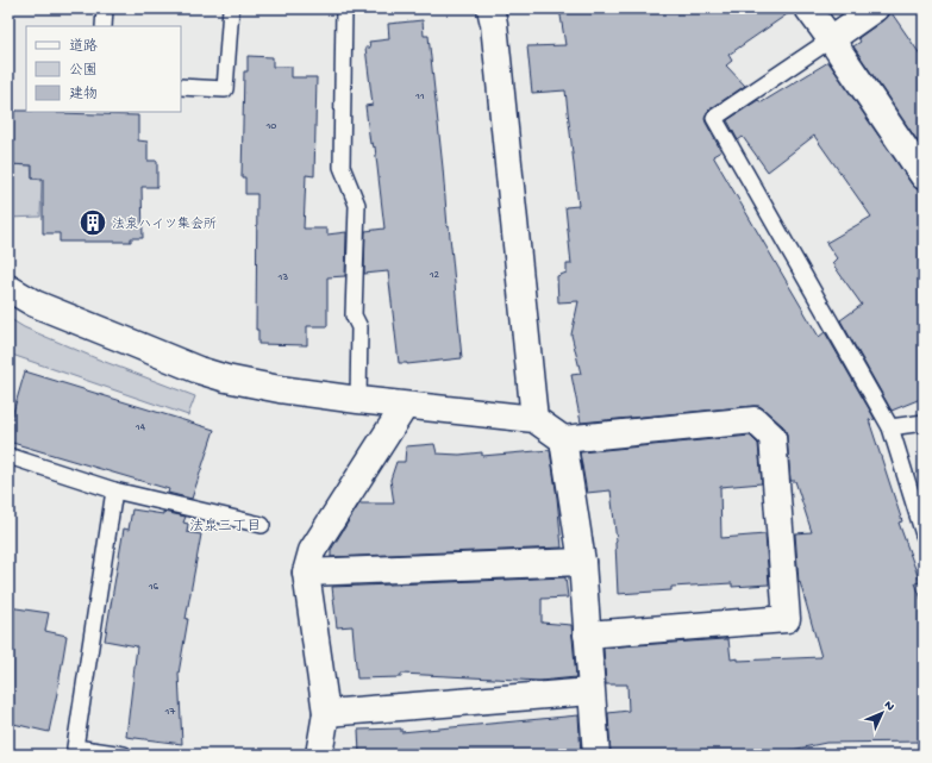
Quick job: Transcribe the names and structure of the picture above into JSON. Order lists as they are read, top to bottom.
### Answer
{
  "districts": ["法泉三丁目"],
  "places": {
    "building": ["法泉ハイツ集会所"]
  },
  "house_numbers": [
    "11",
    "10",
    "12",
    "13",
    "14",
    "16",
    "17"
  ],
  "legend": ["道路", "公園", "建物"],
  "north": "top right"
}
